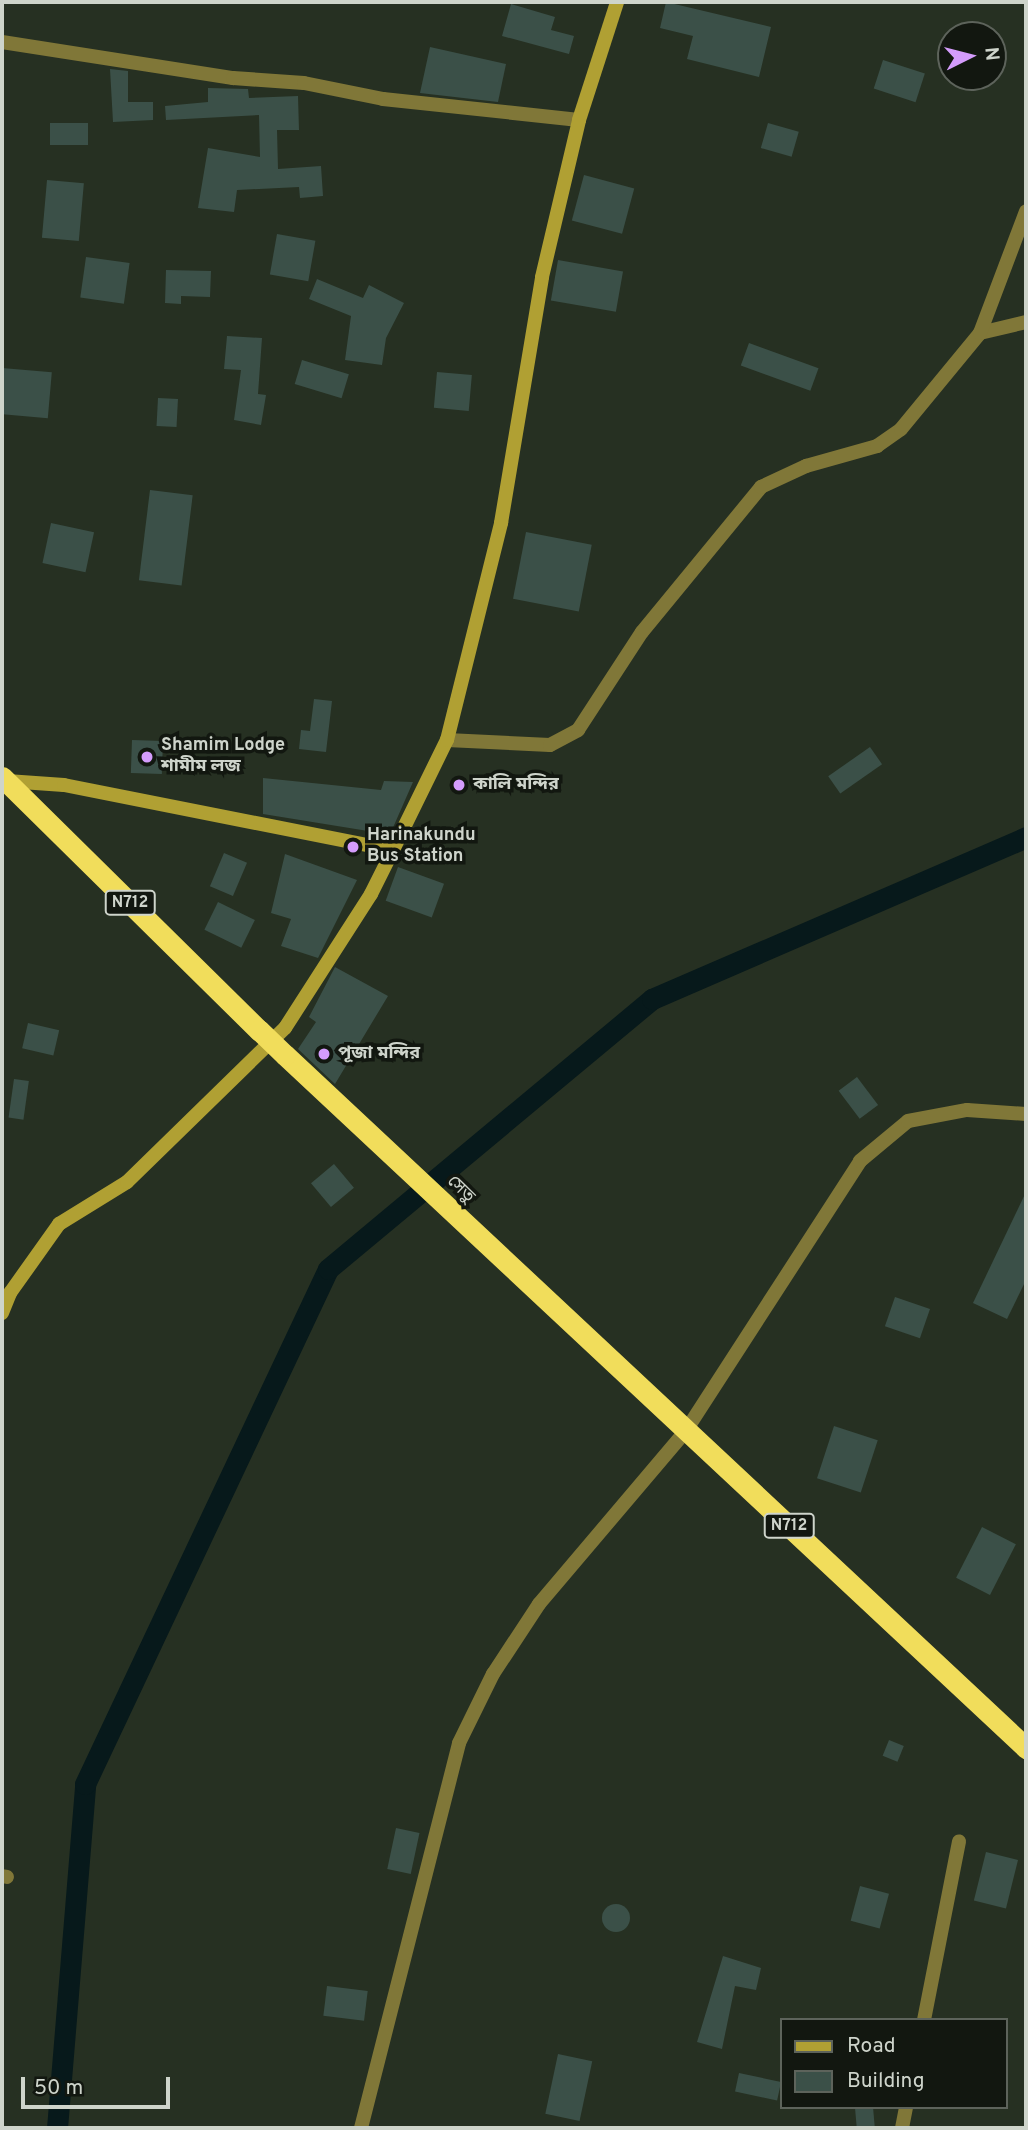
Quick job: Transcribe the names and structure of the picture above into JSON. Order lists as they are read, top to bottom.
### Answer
{
  "streets": {
    "highway": ["N712", "সেতু"]
  },
  "crossings": [
    ["N712", "সেতু"]
  ],
  "places": [
    "Shamim Lodge শামীম লজ",
    "কালি মন্দির",
    "Harinakundu Bus Station",
    "পূজা মন্দির"
  ],
  "legend": ["Road", "Building"],
  "scale_bar": "50 m",
  "north": "right"
}
